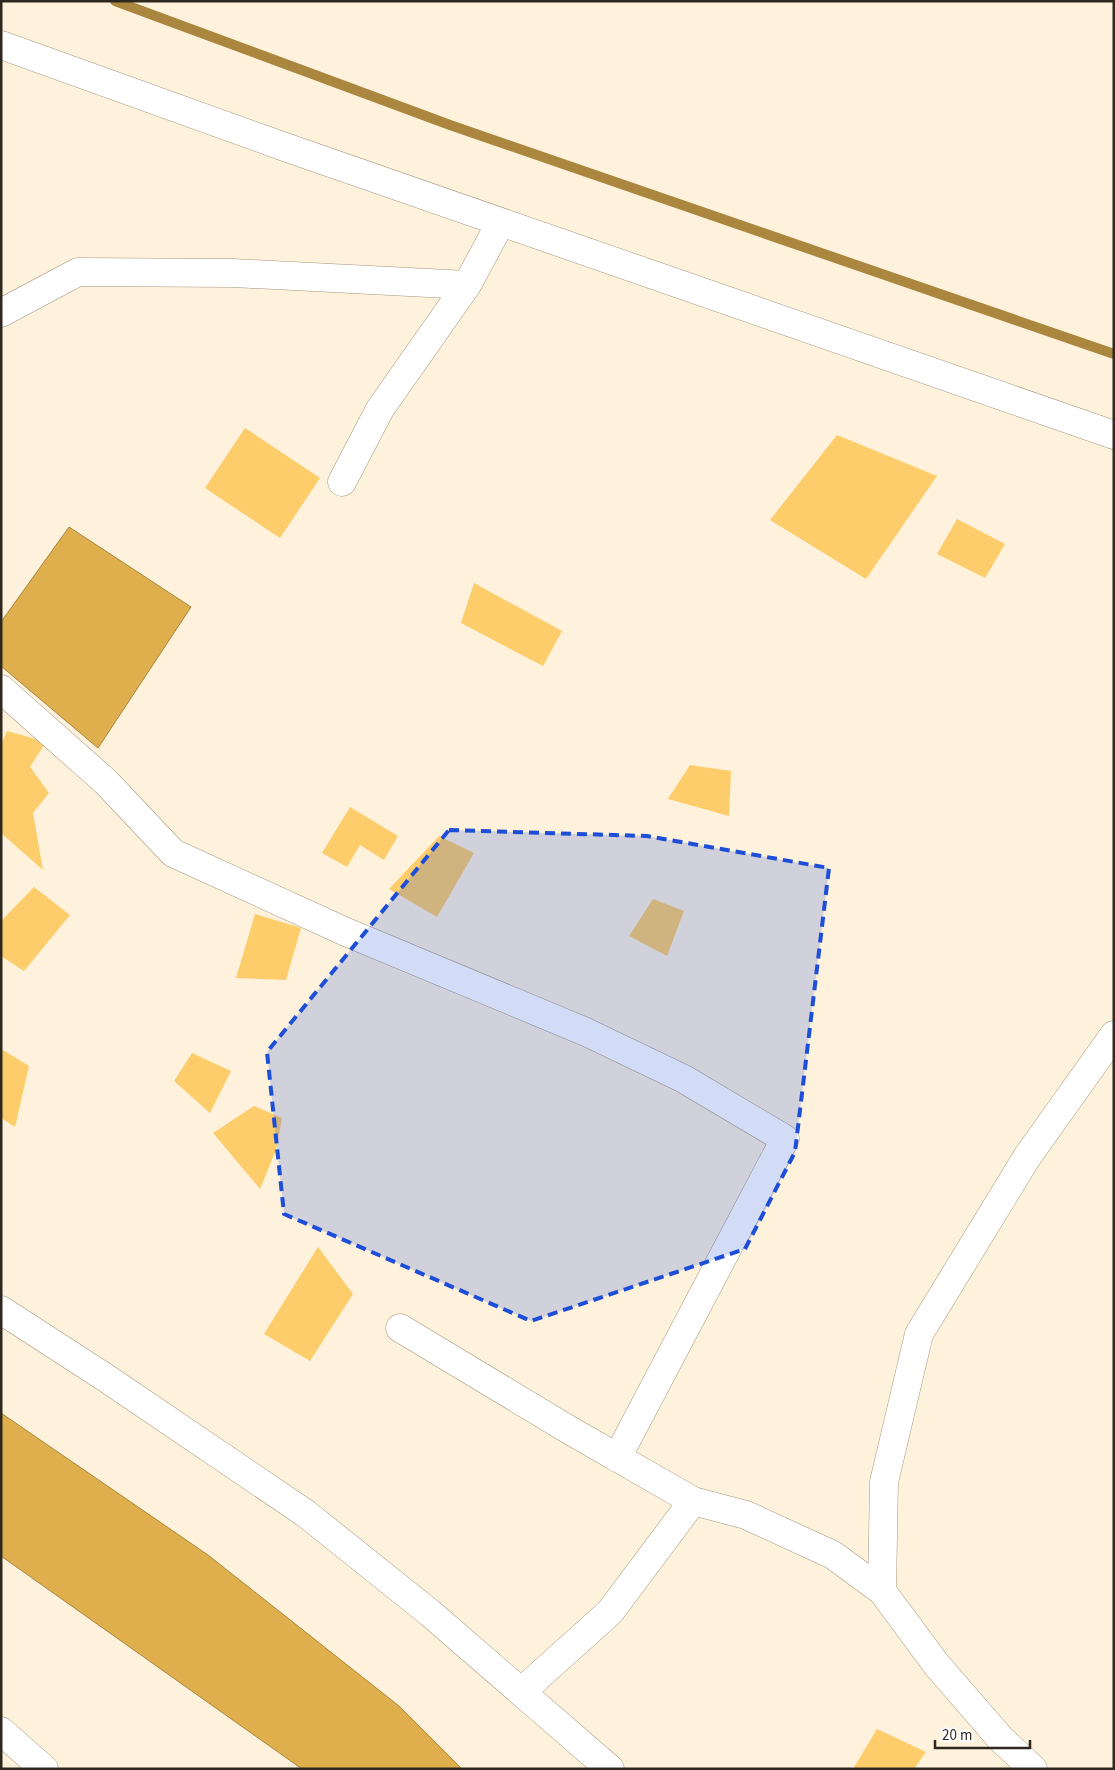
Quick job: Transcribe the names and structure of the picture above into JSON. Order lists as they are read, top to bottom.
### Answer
{
  "scale_bar": "20 m"
}
